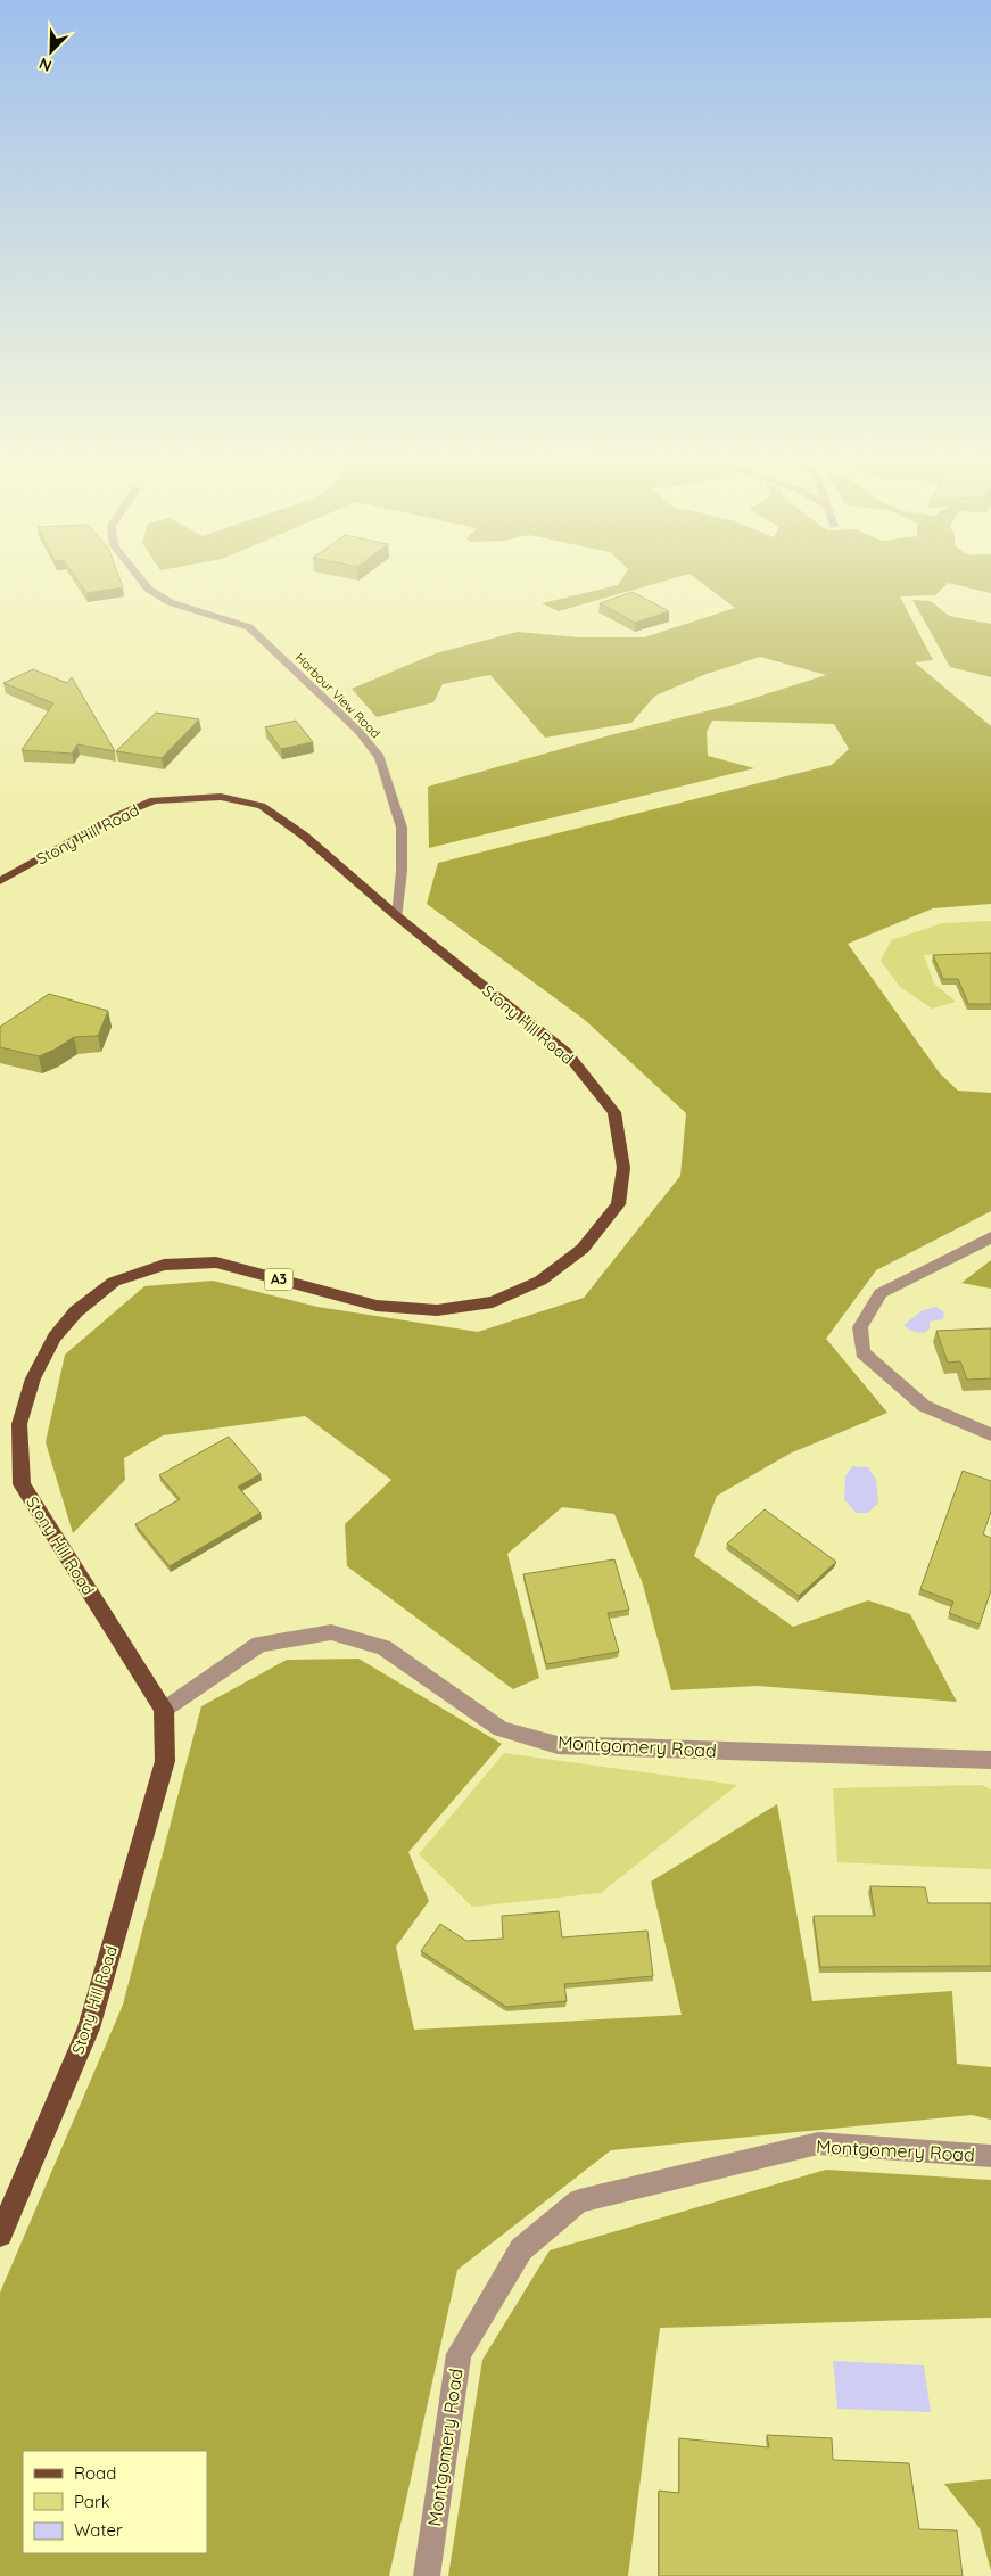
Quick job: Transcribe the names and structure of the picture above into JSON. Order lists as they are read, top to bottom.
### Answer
{
  "streets": {
    "main road": ["Stony Hill Road", "A3"],
    "street": ["Harbour View Road", "Montgomery Road"]
  },
  "crossings": [
    ["Harbour View Road", "Stony Hill Road"],
    ["Stony Hill Road", "Montgomery Road"]
  ],
  "legend": ["Road", "Park", "Water"],
  "north": "bottom left"
}
